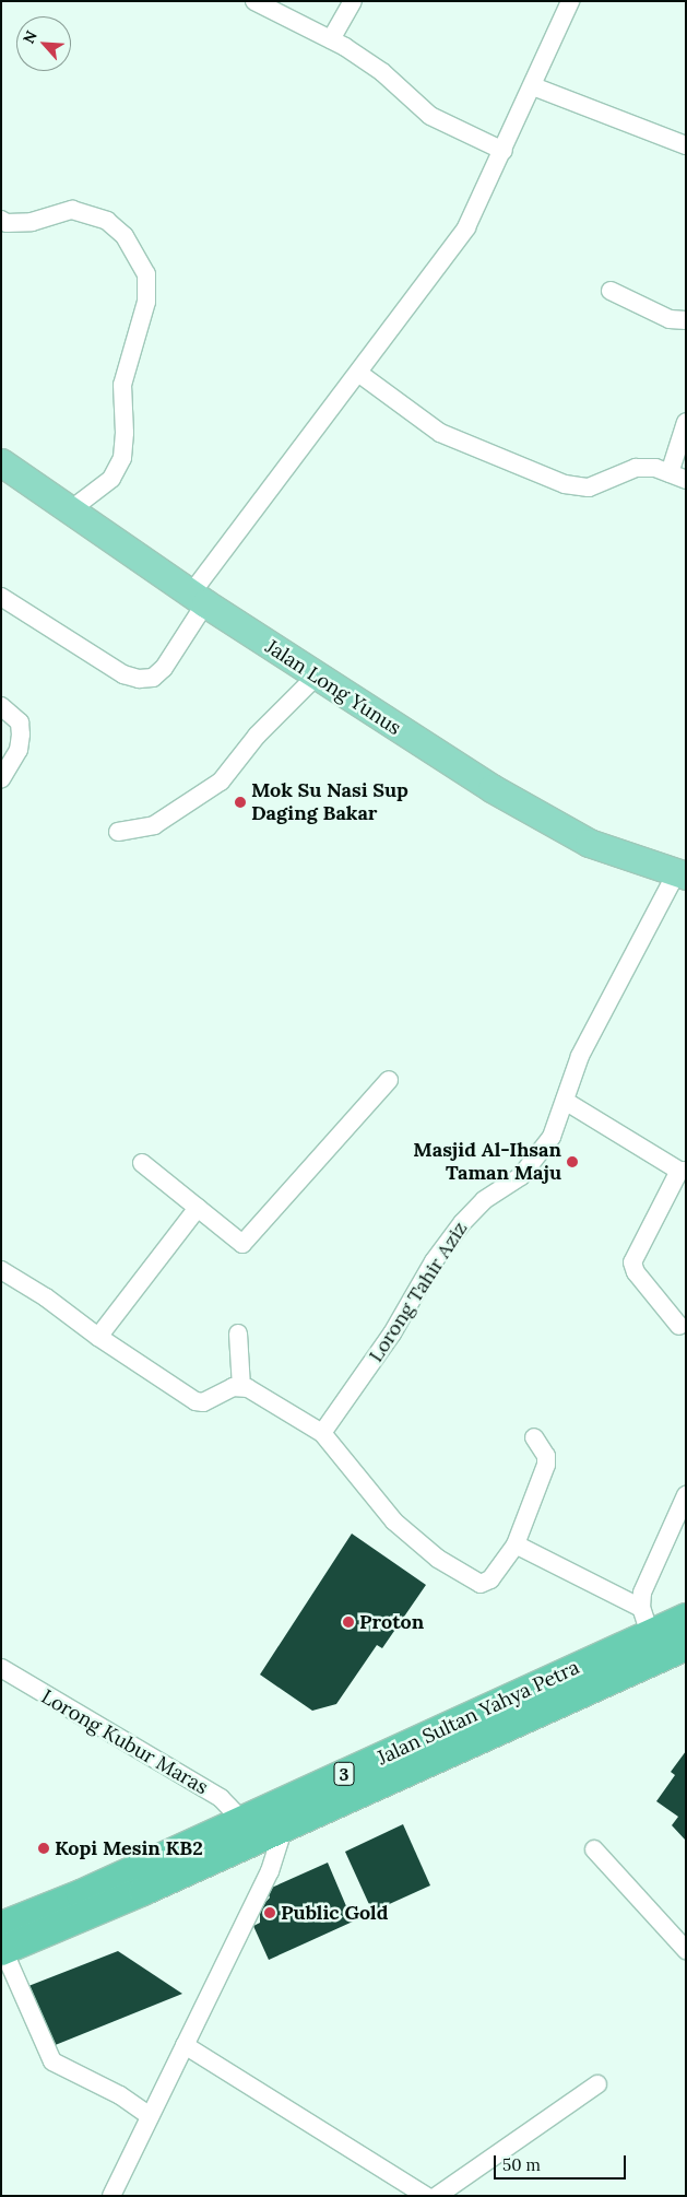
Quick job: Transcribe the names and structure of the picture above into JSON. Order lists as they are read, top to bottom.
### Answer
{
  "streets": {
    "highway": ["Jalan Sultan Yahya Petra", "3"],
    "main road": ["Jalan Long Yunus"],
    "street": ["Lorong Tahir Aziz", "Lorong Kubur Maras"]
  },
  "crossings": [
    ["Jalan Long Yunus", "Lorong Tahir Aziz"],
    ["Jalan Sultan Yahya Petra", "Lorong Kubur Maras"]
  ],
  "places": [
    "Mok Su Nasi Sup Daging Bakar",
    "Masjid Al-Ihsan Taman Maju",
    "Proton",
    "Kopi Mesin KB2",
    "Public Gold"
  ],
  "scale_bar": "50 m",
  "north": "top left"
}
